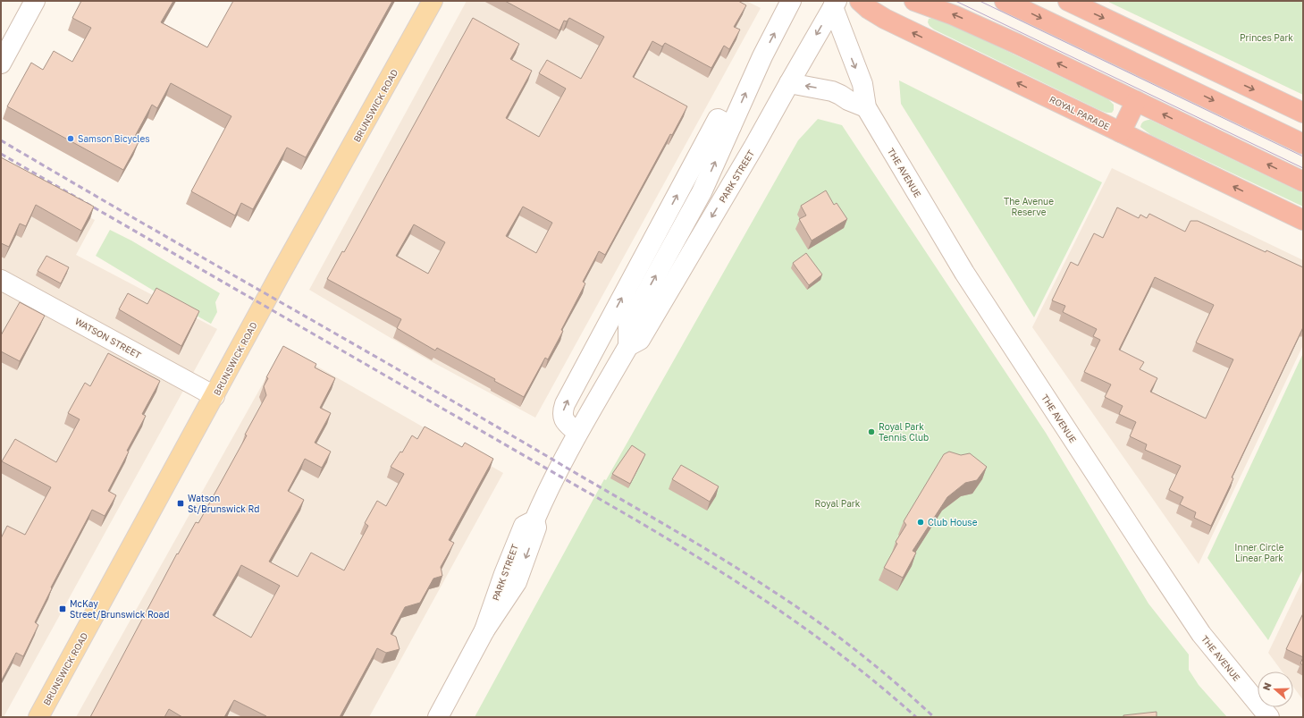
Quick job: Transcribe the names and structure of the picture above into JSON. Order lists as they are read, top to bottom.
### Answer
{
  "streets": {
    "highway": ["ROYAL PARADE"],
    "main road": ["BRUNSWICK ROAD"],
    "street": ["THE AVENUE", "PARK STREET", "WATSON STREET"]
  },
  "crossings": [
    ["BRUNSWICK ROAD", "WATSON STREET"],
    ["THE AVENUE", "PARK STREET"]
  ],
  "parks": [
    "Princes Park",
    "The Avenue Reserve",
    "Royal Park",
    "Inner Circle Linear Park"
  ],
  "places": {
    "other": ["Samson Bicycles", "Royal Park Tennis Club", "Club House"],
    "transit": ["Watson St/Brunswick Rd", "McKay Street/Brunswick Road"]
  },
  "north": "left"
}
